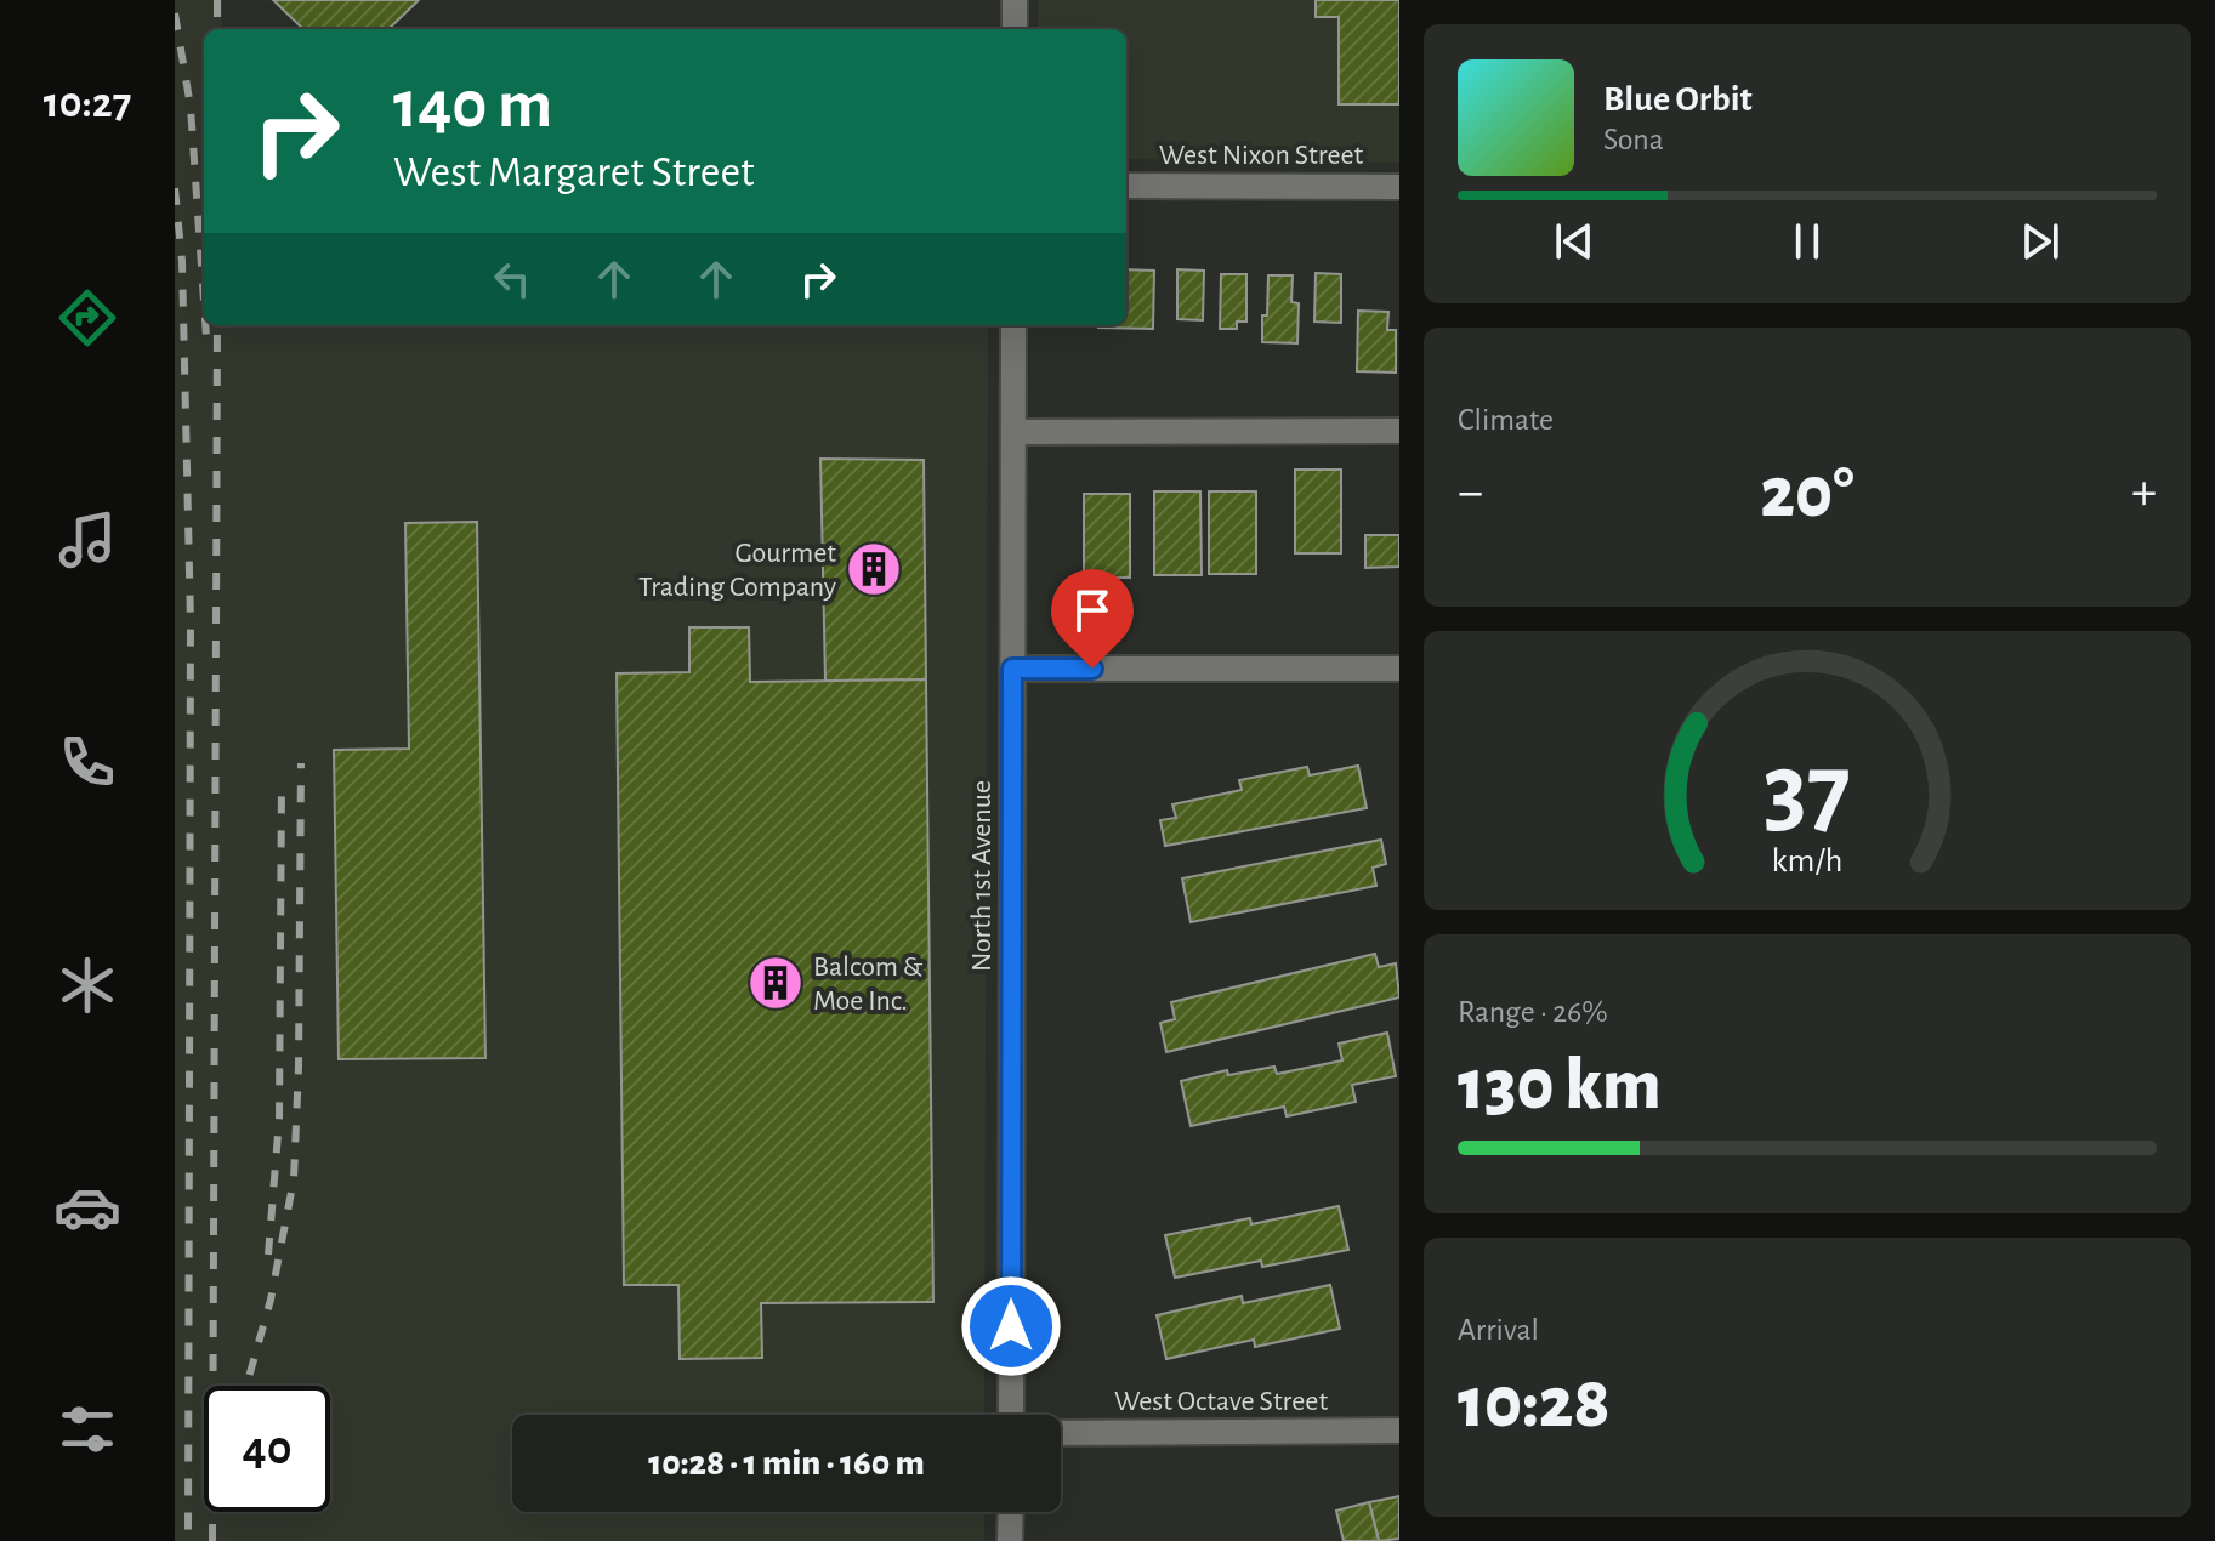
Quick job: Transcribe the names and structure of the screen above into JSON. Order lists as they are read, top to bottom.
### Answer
{
  "streets": {
    "street": ["West Nixon Street", "North 1st Avenue", "West Octave Street"]
  },
  "places": {
    "building": ["Gourmet Trading Company", "Balcom & Moe Inc."]
  },
  "page": {
    "tabs": "10:27",
    "turn": ["140 m", "West Margaret Street"],
    "song": ["Blue Orbit", "Sona"],
    "tile": [
      "Climate",
      ["Range · 26%", "130 km"],
      ["Arrival", "10:28"]
    ],
    "heat": ["−", "20°", "+"],
    "limit": "40",
    "trip": "10:28 · 1 min · 160 m",
    "gauge": ["37", "km/h"]
  }
}
